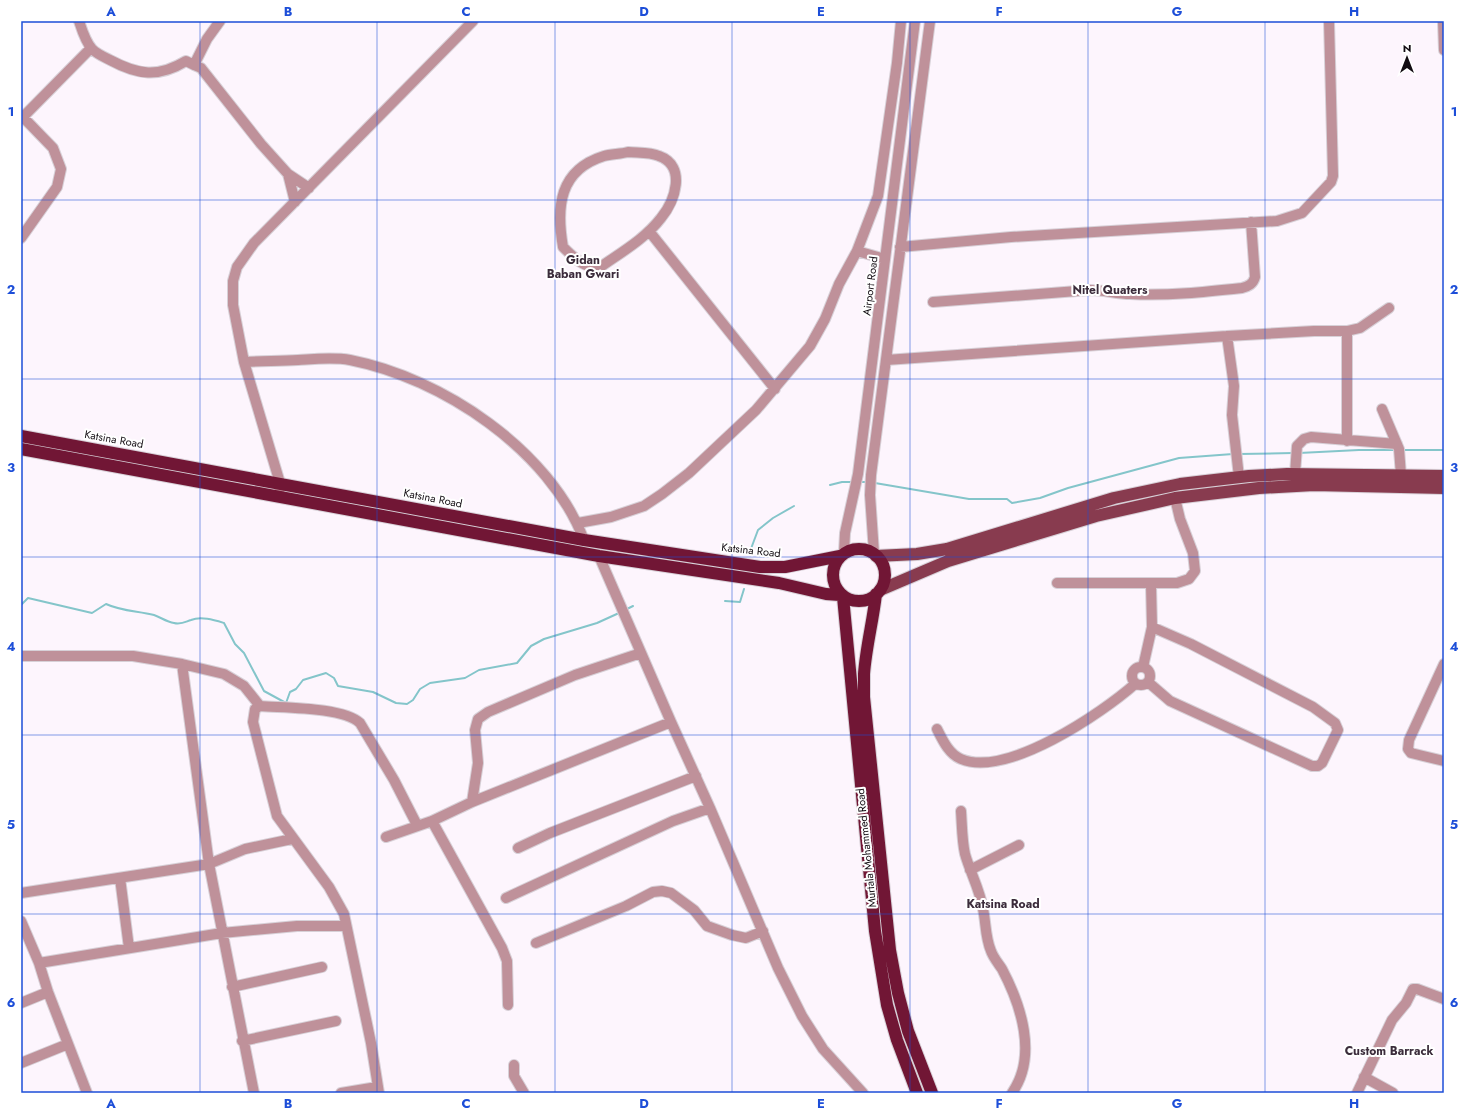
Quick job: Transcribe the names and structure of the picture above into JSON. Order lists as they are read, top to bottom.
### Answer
{
  "streets": {
    "highway": ["Katsina Road", "Murtala Mohammed Road"],
    "street": ["Airport Road"]
  },
  "crossings": [
    ["Airport Road", "Katsina Road"],
    ["Airport Road", "Murtala Mohammed Road"],
    ["Katsina Road", "Murtala Mohammed Road"]
  ],
  "districts": [
    "Gidan Baban Gwari",
    "Nitel Quaters",
    "Katsina Road",
    "Custom Barrack"
  ],
  "north": "top",
  "grid": {
    "columns": [
      "A",
      "B",
      "C",
      "D",
      "E",
      "F",
      "G",
      "H"
    ],
    "rows": [
      "1",
      "2",
      "3",
      "4",
      "5",
      "6"
    ]
  }
}
